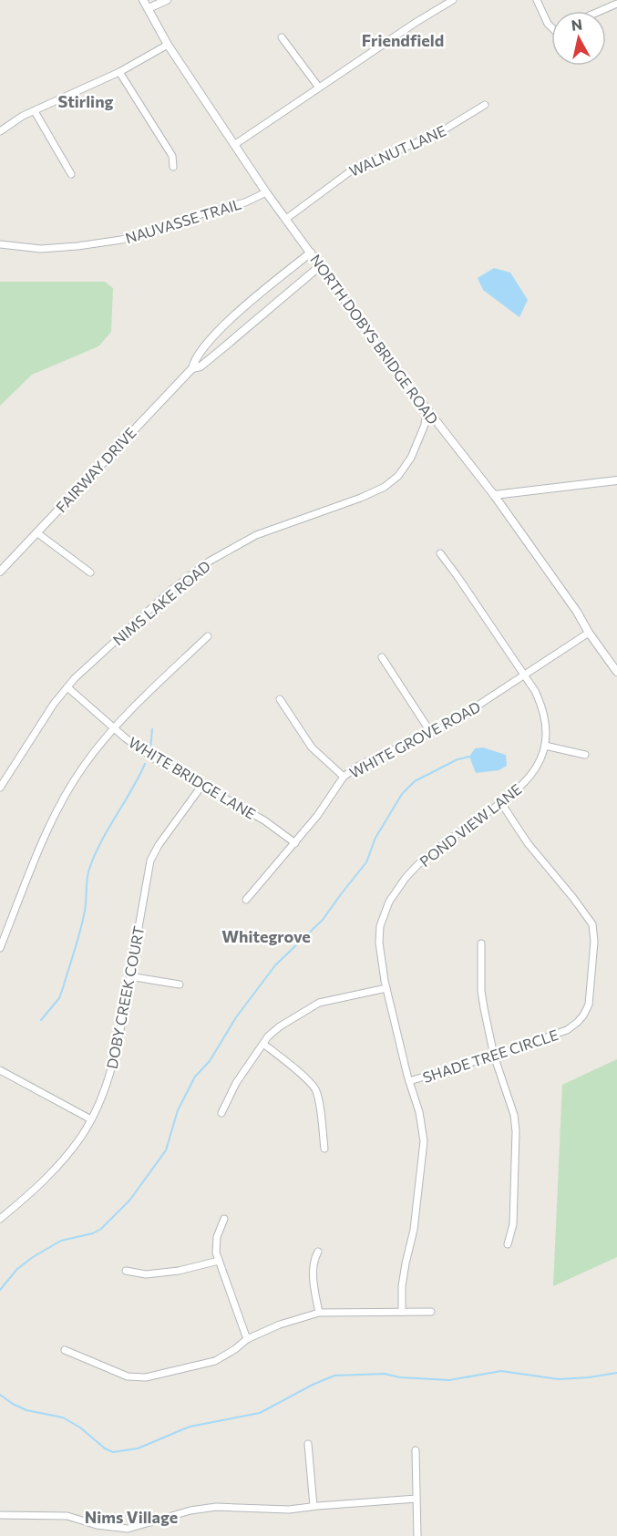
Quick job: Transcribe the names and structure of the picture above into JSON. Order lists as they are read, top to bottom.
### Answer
{
  "streets": {
    "street": [
      "WALNUT LANE",
      "NAUVASSE TRAIL",
      "NORTH DOBYS BRIDGE ROAD",
      "FAIRWAY DRIVE",
      "NIMS LAKE ROAD",
      "WHITE GROVE ROAD",
      "WHITE BRIDGE LANE",
      "POND VIEW LANE",
      "DOBY CREEK COURT",
      "SHADE TREE CIRCLE"
    ]
  },
  "crossings": [
    ["WALNUT LANE", "NORTH DOBYS BRIDGE ROAD"],
    ["NAUVASSE TRAIL", "NORTH DOBYS BRIDGE ROAD"],
    ["NORTH DOBYS BRIDGE ROAD", "FAIRWAY DRIVE"],
    ["NORTH DOBYS BRIDGE ROAD", "NIMS LAKE ROAD"],
    ["NORTH DOBYS BRIDGE ROAD", "WHITE GROVE ROAD"],
    ["NIMS LAKE ROAD", "WHITE BRIDGE LANE"],
    ["WHITE GROVE ROAD", "WHITE BRIDGE LANE"],
    ["WHITE GROVE ROAD", "POND VIEW LANE"],
    ["WHITE BRIDGE LANE", "DOBY CREEK COURT"],
    ["POND VIEW LANE", "SHADE TREE CIRCLE"]
  ],
  "districts": [
    "Friendfield",
    "Stirling",
    "Whitegrove",
    "Nims Village"
  ],
  "north": "top"
}
